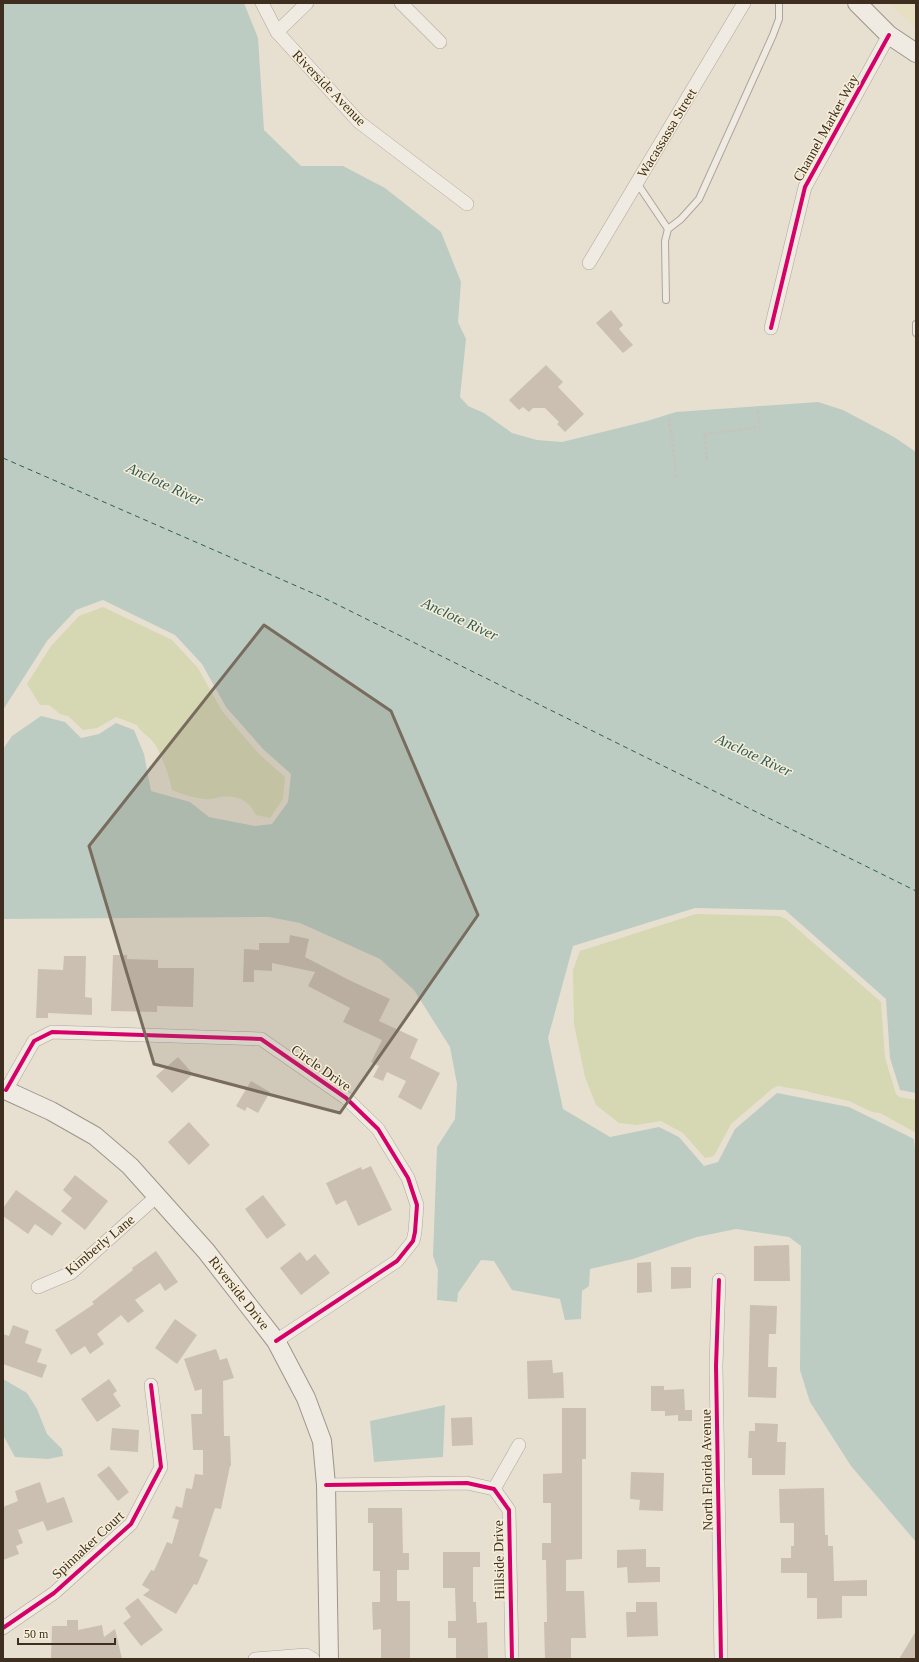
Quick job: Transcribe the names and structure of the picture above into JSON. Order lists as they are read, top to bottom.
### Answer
{
  "streets": {
    "street": [
      "Riverside Avenue",
      "Channel Marker Way",
      "Wacassassa Street",
      "Circle Drive",
      "Kimberly Lane",
      "Riverside Drive",
      "North Florida Avenue",
      "Spinnaker Court",
      "Hillside Drive"
    ]
  },
  "crossings": [
    ["Circle Drive", "Riverside Drive"],
    ["Kimberly Lane", "Riverside Drive"]
  ],
  "water": ["Anclote River"],
  "scale_bar": "50 m"
}
